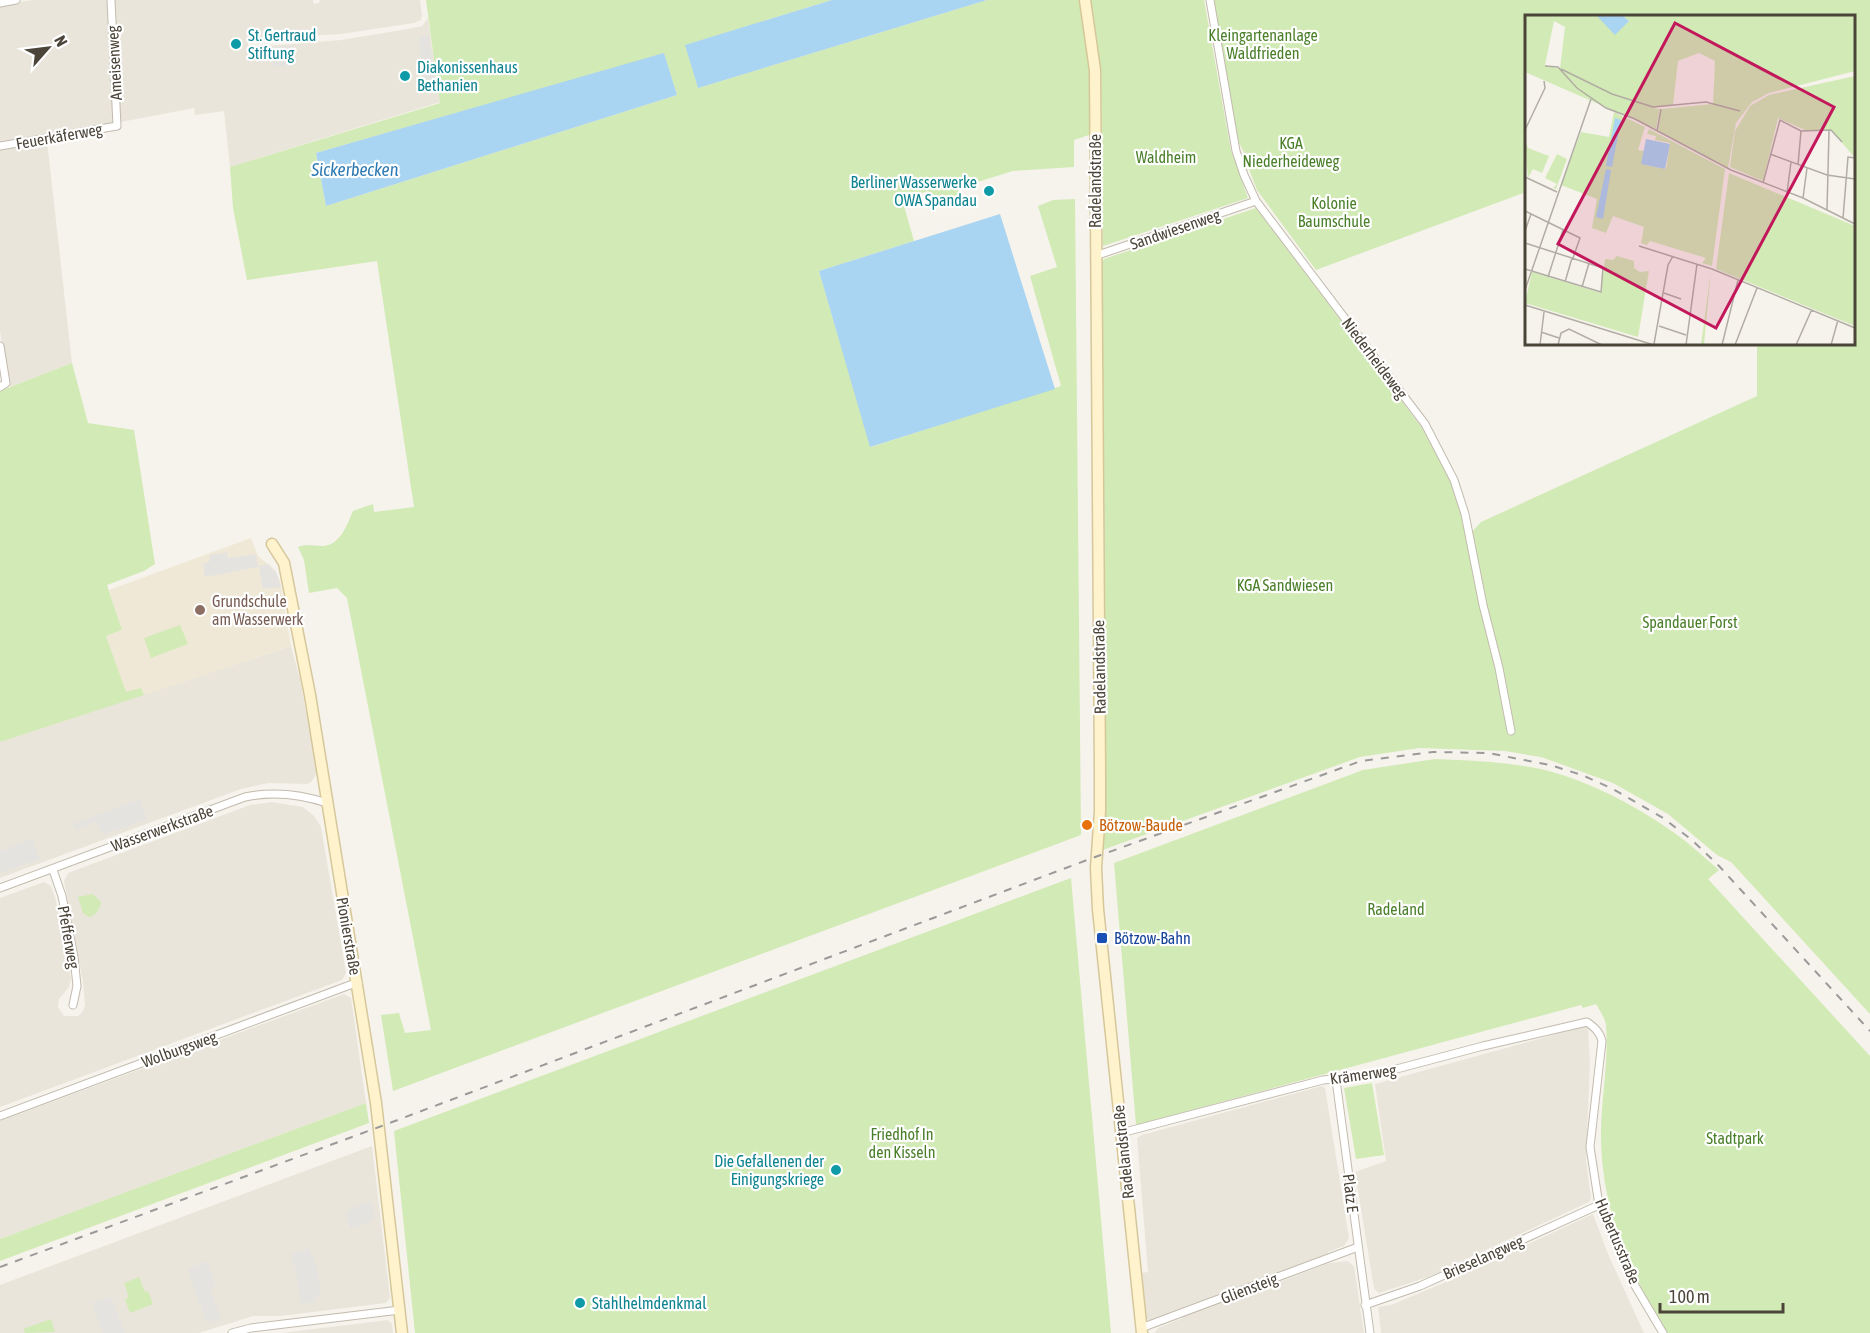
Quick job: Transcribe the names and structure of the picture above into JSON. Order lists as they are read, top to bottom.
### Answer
{
  "streets": {
    "street": [
      "Ameisenweg",
      "Feuerkäferweg",
      "Radelandstraße",
      "Sandwiesenweg",
      "Niederheideweg",
      "Wasserwerkstraße",
      "Pionierstraße",
      "Pfefferweg",
      "Wolburgsweg",
      "Krämerweg",
      "Platz E",
      "Hubertusstraße",
      "Brieselangweg",
      "Gliensteig"
    ]
  },
  "crossings": [
    ["Ameisenweg", "Feuerkäferweg"],
    ["Radelandstraße", "Sandwiesenweg"],
    ["Radelandstraße", "Krämerweg"],
    ["Radelandstraße", "Gliensteig"],
    ["Sandwiesenweg", "Niederheideweg"],
    ["Wasserwerkstraße", "Pionierstraße"],
    ["Wasserwerkstraße", "Pfefferweg"],
    ["Pionierstraße", "Wolburgsweg"],
    ["Krämerweg", "Platz E"],
    ["Krämerweg", "Hubertusstraße"],
    ["Platz E", "Brieselangweg"],
    ["Platz E", "Gliensteig"],
    ["Hubertusstraße", "Brieselangweg"]
  ],
  "water": ["Sickerbecken"],
  "parks": [
    "Kleingartenanlage Waldfrieden",
    "KGA Niederheideweg",
    "Waldheim",
    "Kolonie Baumschule",
    "KGA Sandwiesen",
    "Spandauer Forst",
    "Radeland",
    "Friedhof In den Kisseln",
    "Stadtpark"
  ],
  "places": {
    "other": [
      "St. Gertraud Stiftung",
      "Diakonissenhaus Bethanien",
      "Berliner Wasserwerke OWA Spandau",
      "Grundschule am Wasserwerk",
      "Bötzow-Baude",
      "Die Gefallenen der Einigungskriege",
      "Stahlhelmdenkmal"
    ],
    "transit": ["Bötzow-Bahn"]
  },
  "scale_bar": "100 m",
  "north": "top right"
}
